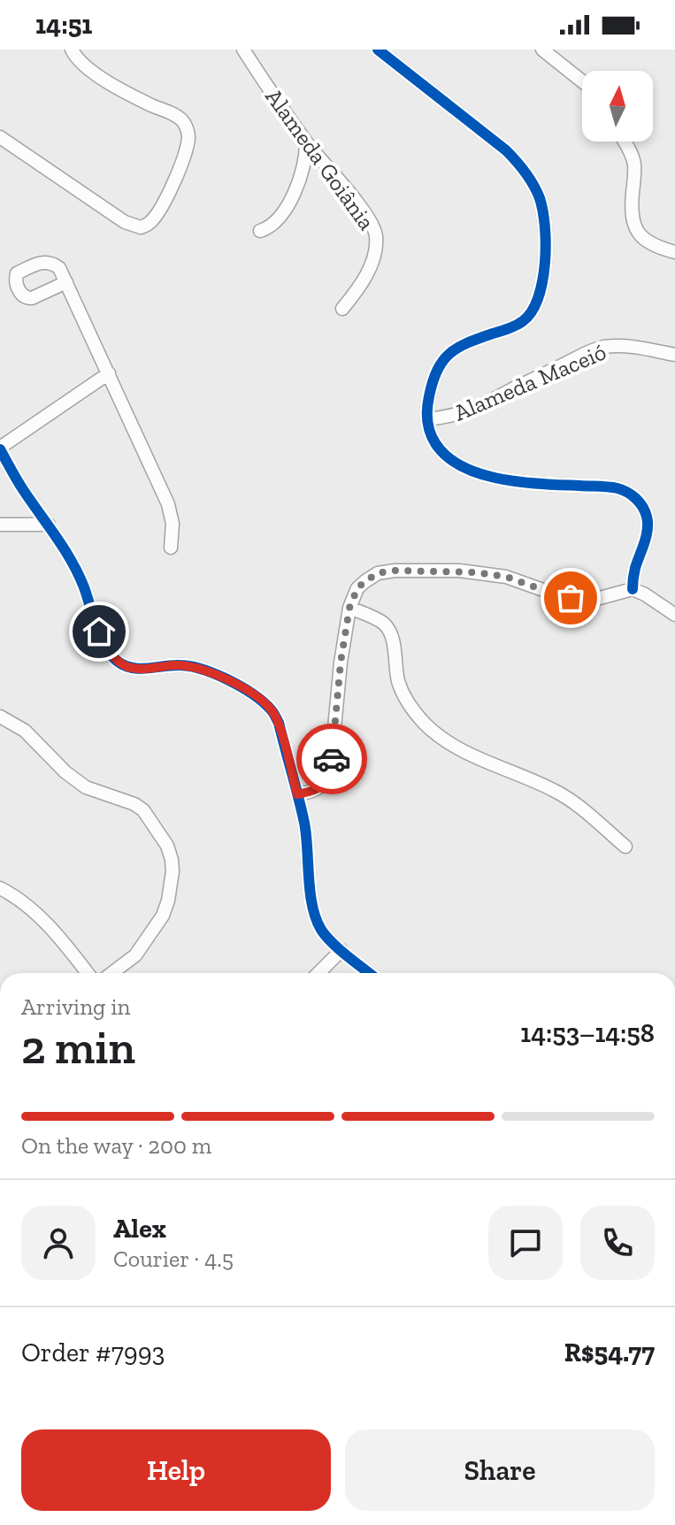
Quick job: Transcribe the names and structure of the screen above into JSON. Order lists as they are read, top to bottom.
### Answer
{
  "streets": {
    "street": ["Alameda Goiânia", "Alameda Maceió"]
  },
  "north": "top",
  "page": {
    "status": "14:51",
    "heading": ["2 min", "Arriving in", "14:53–14:58"],
    "panel": [
      "Alex",
      "Courier · 4.5",
      "Order #7993",
      "R$54.77"
    ],
    "bar": "On the way · 200 m",
    "buttons": ["Help", "Share"]
  }
}
